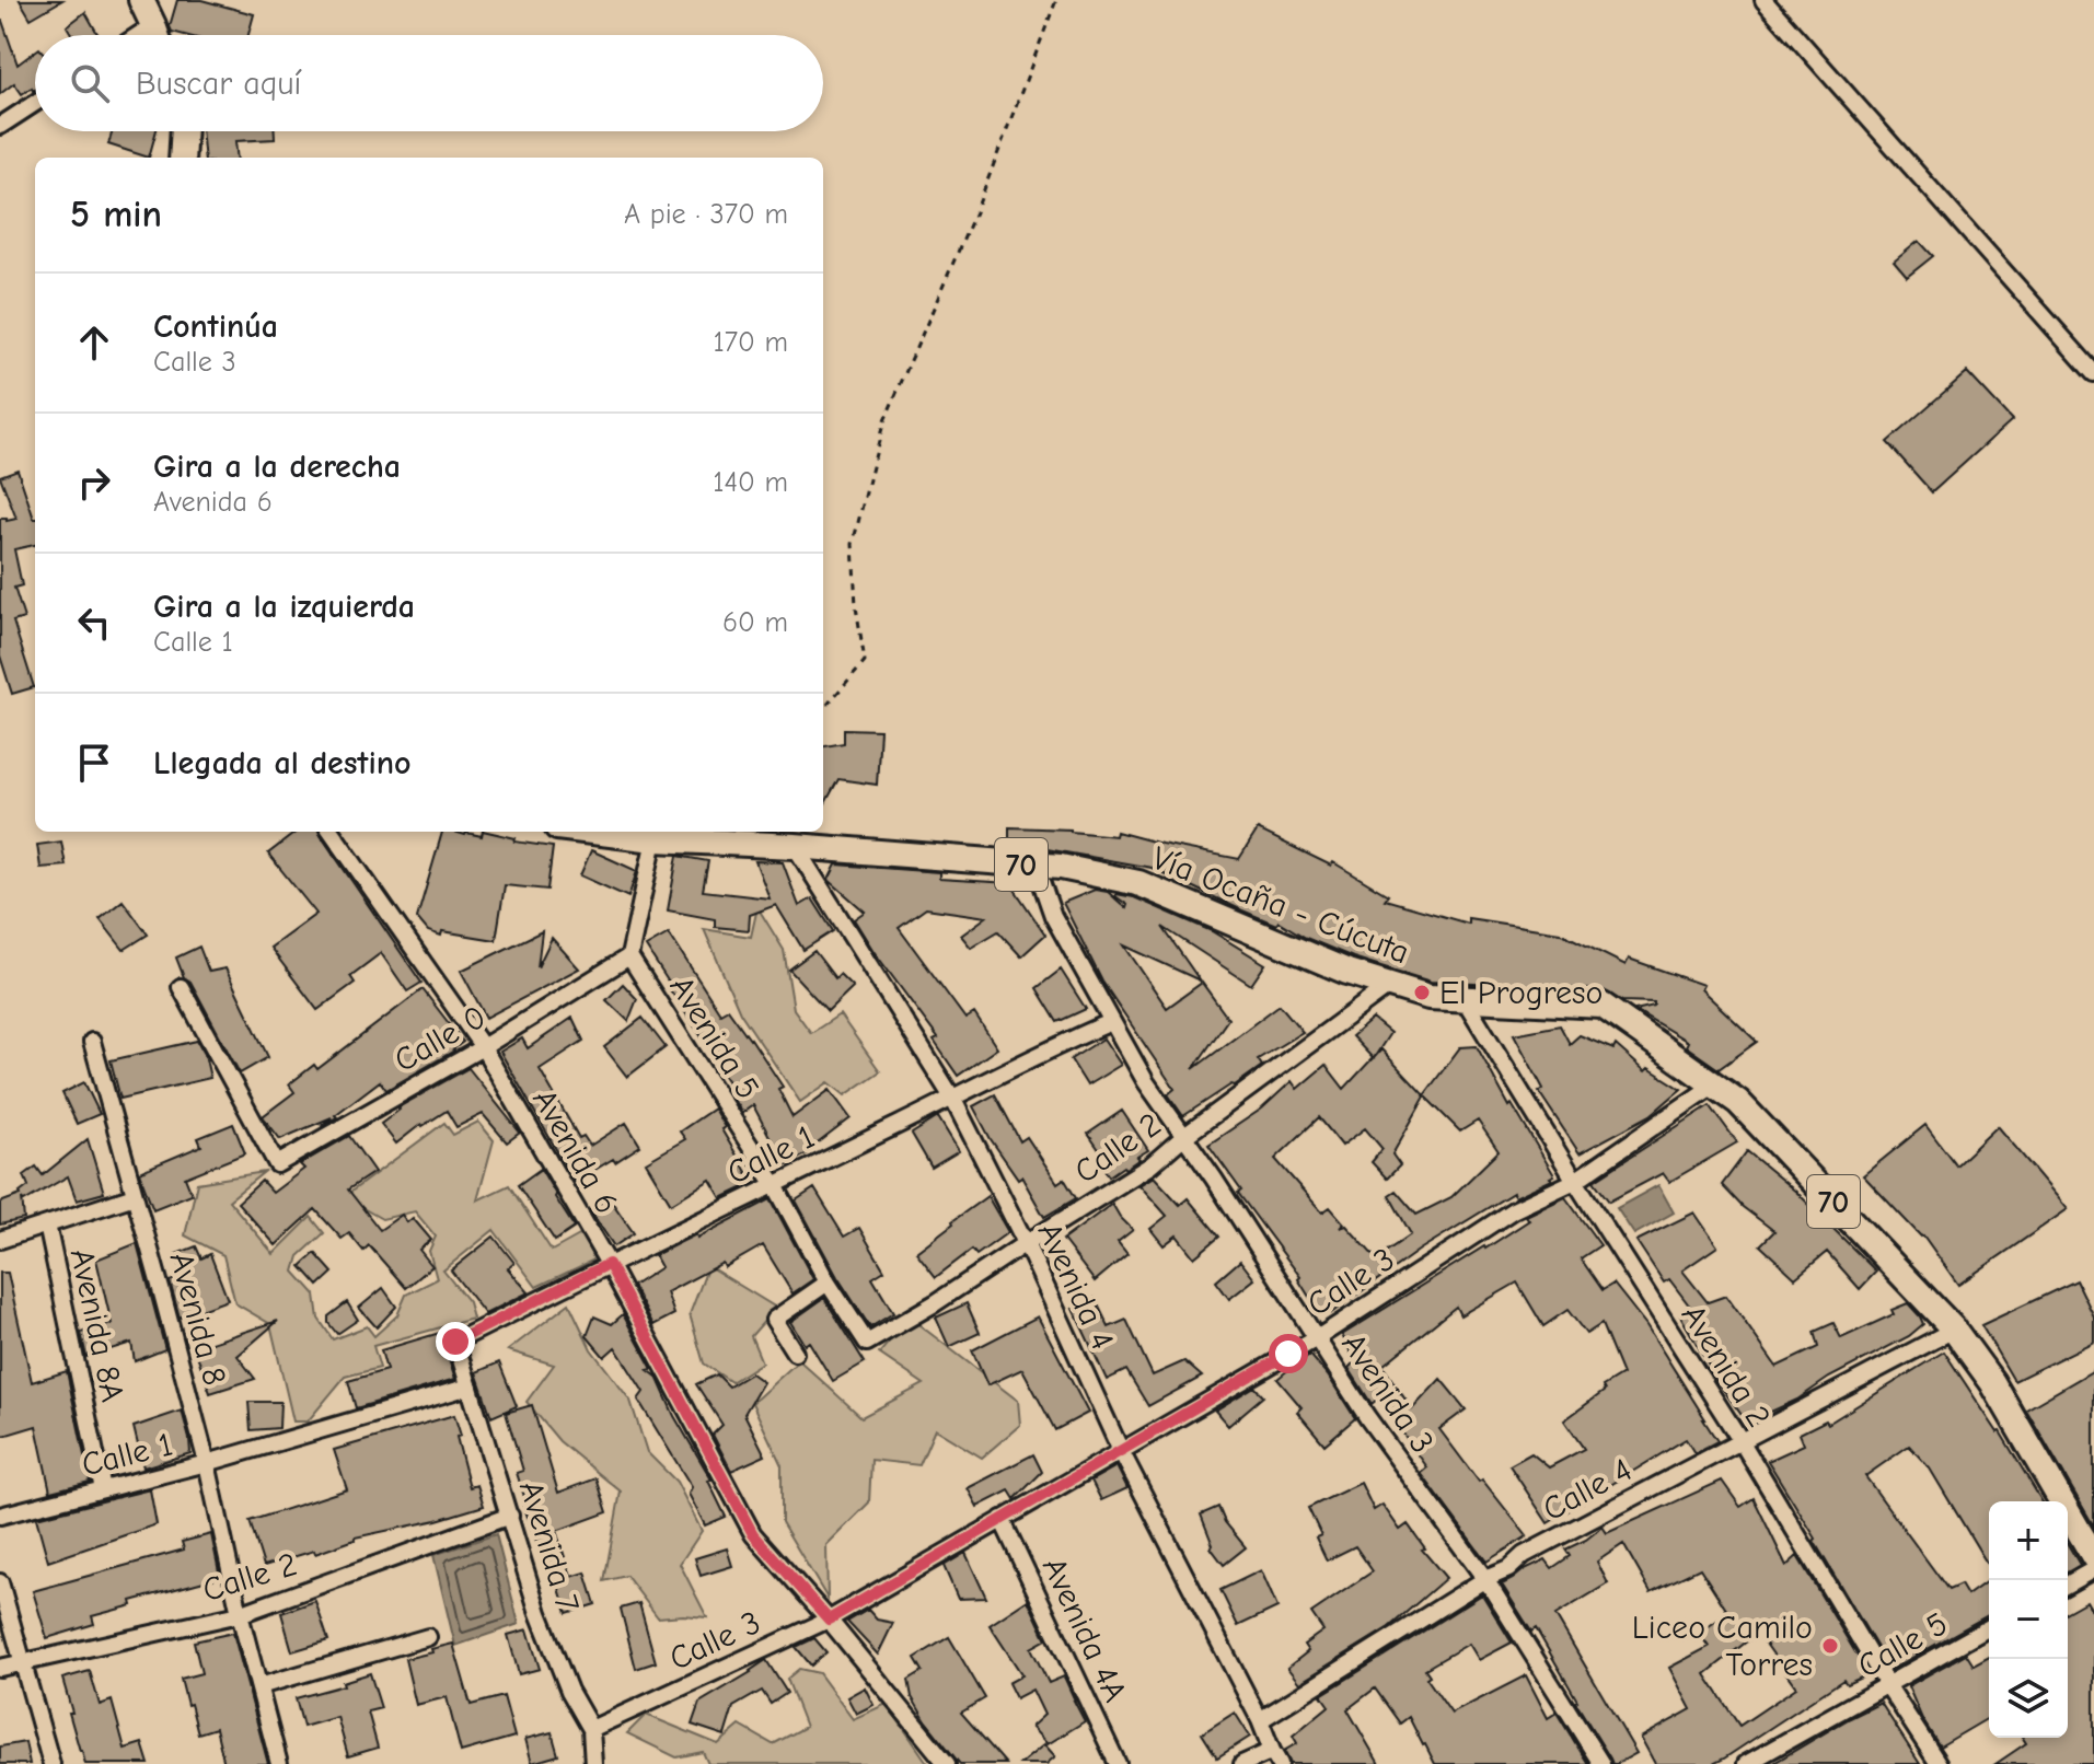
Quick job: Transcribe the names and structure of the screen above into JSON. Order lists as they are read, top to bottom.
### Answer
{
  "streets": {
    "main road": ["70", "Vía Ocaña - Cúcuta"],
    "street": [
      "Avenida 5",
      "Calle 0",
      "Calle 2",
      "Avenida 6",
      "Calle 1",
      "Calle 3",
      "Avenida 4",
      "Avenida 8",
      "Avenida 8A",
      "Avenida 2",
      "Avenida 3",
      "Calle 4",
      "Avenida 7",
      "Avenida 4A",
      "Calle 5"
    ]
  },
  "crossings": [
    ["Vía Ocaña - Cúcuta", "Avenida 5"],
    ["Vía Ocaña - Cúcuta", "Calle 2"],
    ["Vía Ocaña - Cúcuta", "Calle 3"],
    ["Vía Ocaña - Cúcuta", "Avenida 4"],
    ["Vía Ocaña - Cúcuta", "Avenida 2"],
    ["Vía Ocaña - Cúcuta", "Avenida 3"],
    ["Vía Ocaña - Cúcuta", "Calle 4"],
    ["Avenida 5", "Calle 0"],
    ["Avenida 5", "Calle 2"],
    ["Avenida 5", "Calle 1"],
    ["Calle 0", "Avenida 6"],
    ["Calle 2", "Avenida 4"],
    ["Calle 2", "Avenida 8"],
    ["Calle 2", "Avenida 3"],
    ["Calle 2", "Avenida 7"],
    ["Avenida 6", "Calle 1"],
    ["Avenida 6", "Calle 3"],
    ["Calle 1", "Avenida 4"],
    ["Calle 1", "Avenida 8"],
    ["Calle 1", "Avenida 8A"],
    ["Calle 1", "Avenida 3"],
    ["Calle 1", "Avenida 7"],
    ["Calle 3", "Avenida 4"],
    ["Calle 3", "Avenida 2"],
    ["Calle 3", "Avenida 3"],
    ["Calle 3", "Avenida 7"],
    ["Calle 3", "Avenida 4A"],
    ["Avenida 4", "Calle 4"],
    ["Avenida 2", "Calle 4"],
    ["Avenida 2", "Calle 5"],
    ["Avenida 3", "Calle 4"]
  ],
  "places": ["El Progreso", "Liceo Camilo Torres"],
  "page": {
    "search": "Buscar aquí",
    "heading": ["5 min", "A pie · 370 m"],
    "list": [
      ["Continúa", "Calle 3", "170 m"],
      ["Gira a la derecha", "Avenida 6", "140 m"],
      ["Gira a la izquierda", "Calle 1", "60 m"],
      "Llegada al destino"
    ],
    "map_buttons": ["+", "−"]
  }
}
